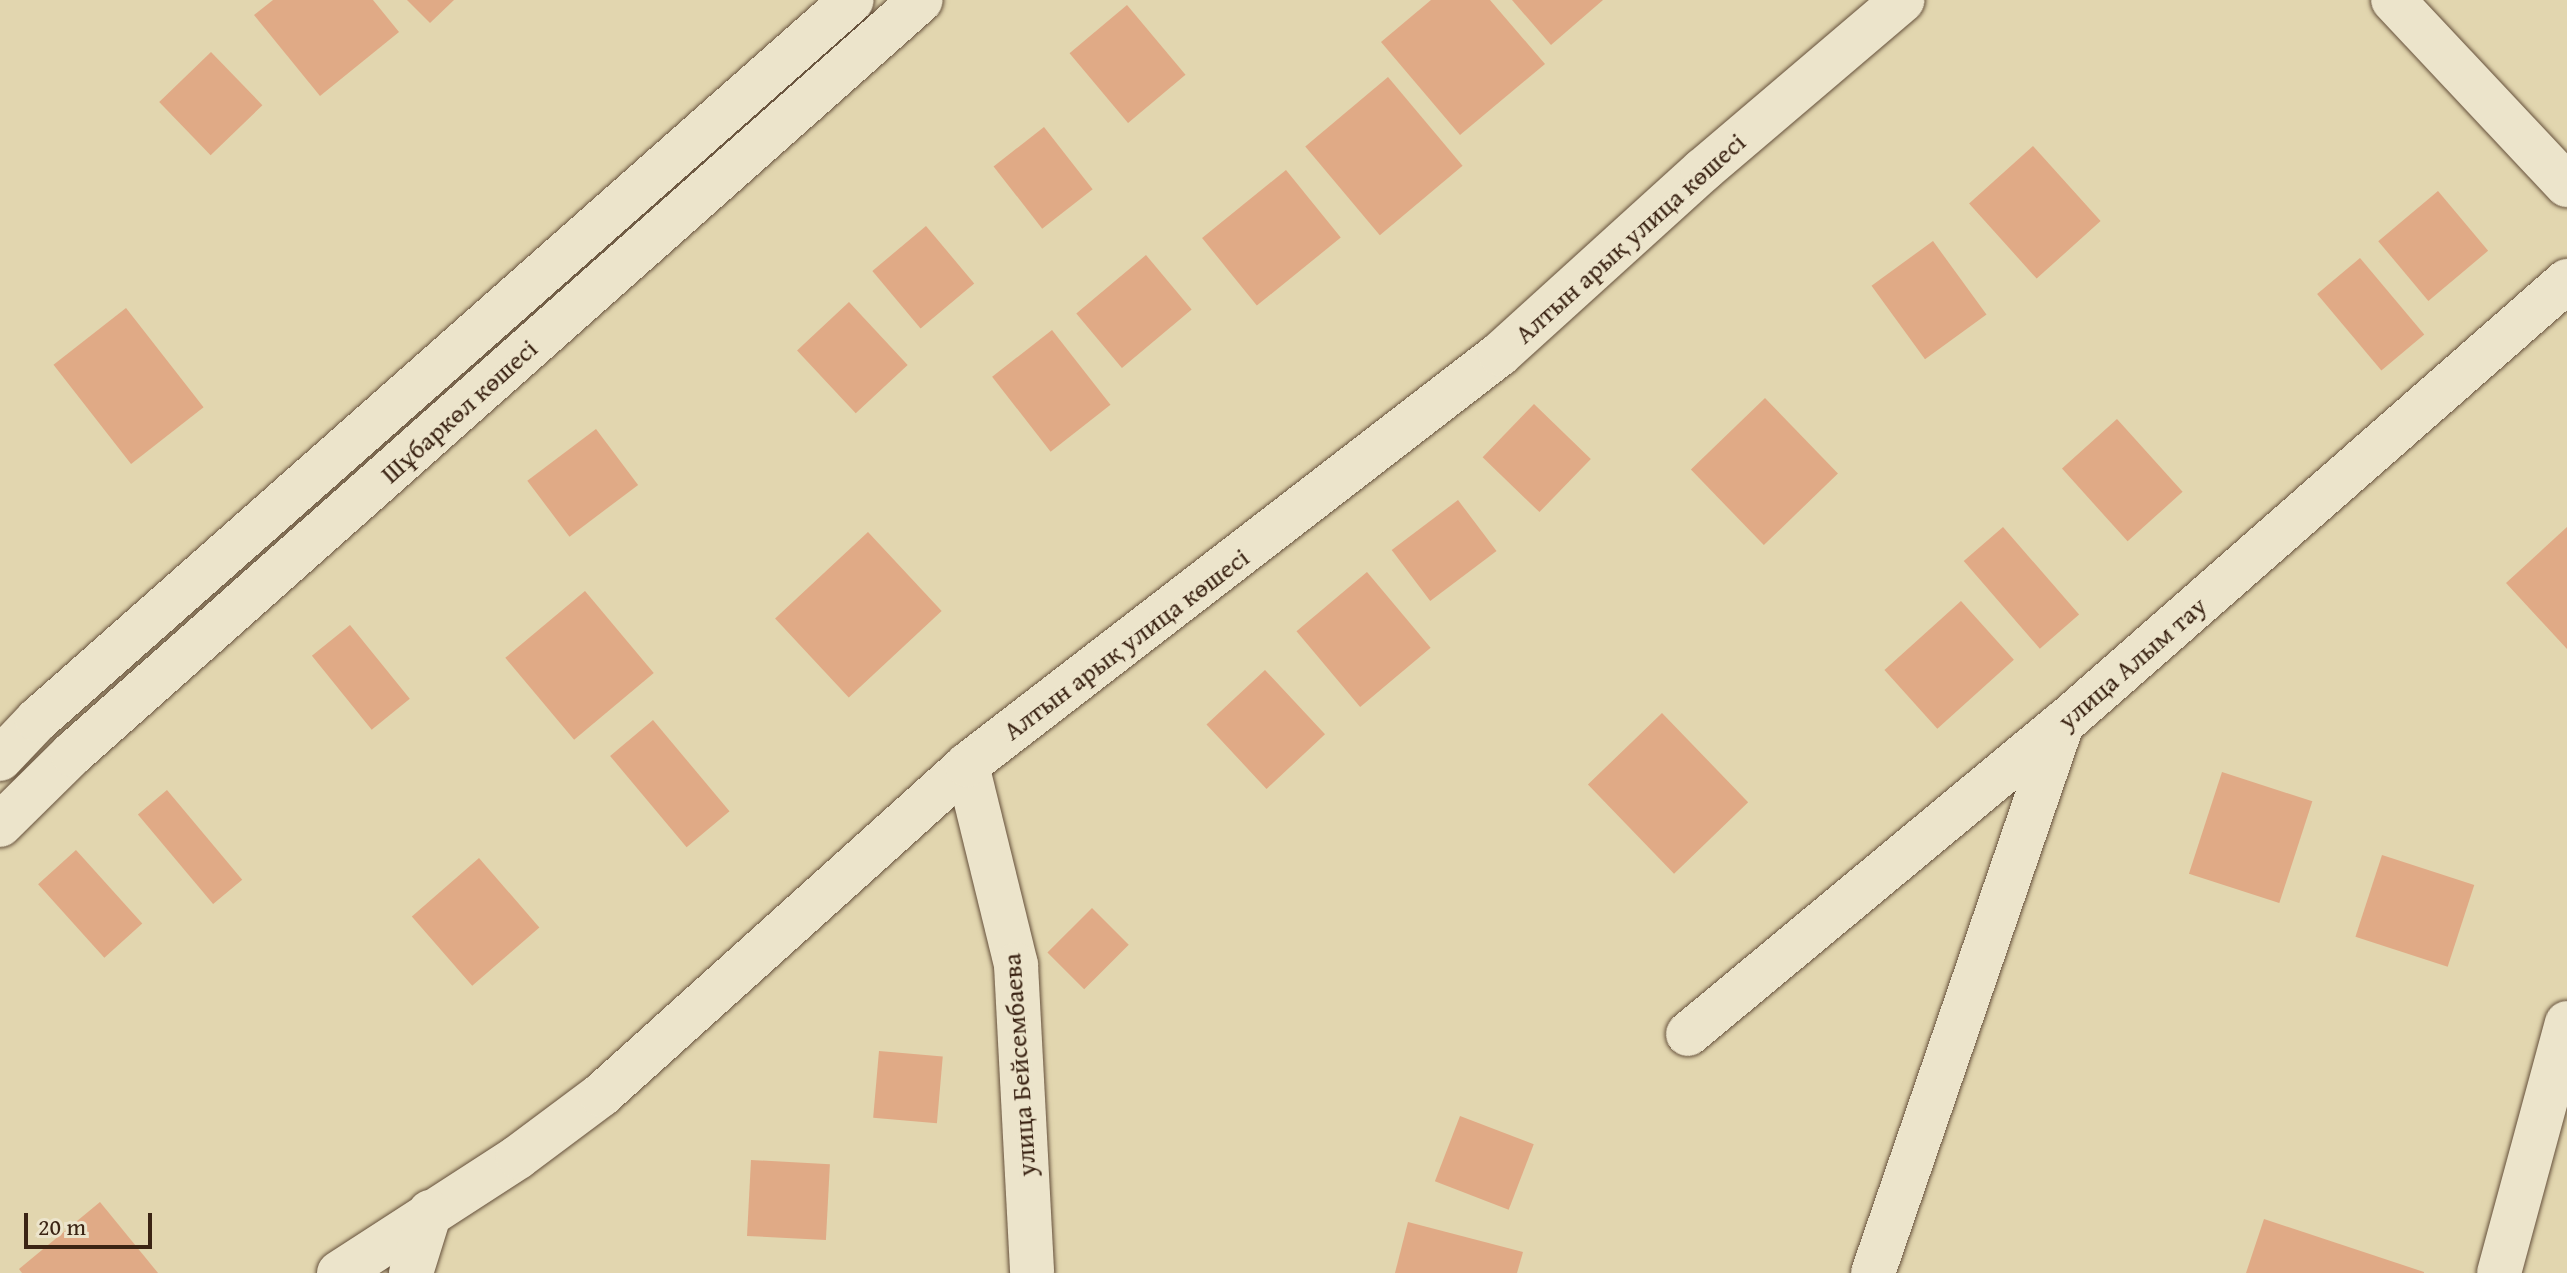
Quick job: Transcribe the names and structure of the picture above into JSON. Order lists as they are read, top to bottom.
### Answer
{
  "streets": {
    "street": [
      "Алтын арық улица көшесі",
      "Шұбаркөл көшесі",
      "улица Алым тау",
      "улица Бейсембаева"
    ]
  },
  "crossings": [
    ["Алтын арық улица көшесі", "улица Бейсембаева"]
  ],
  "scale_bar": "20 m"
}
